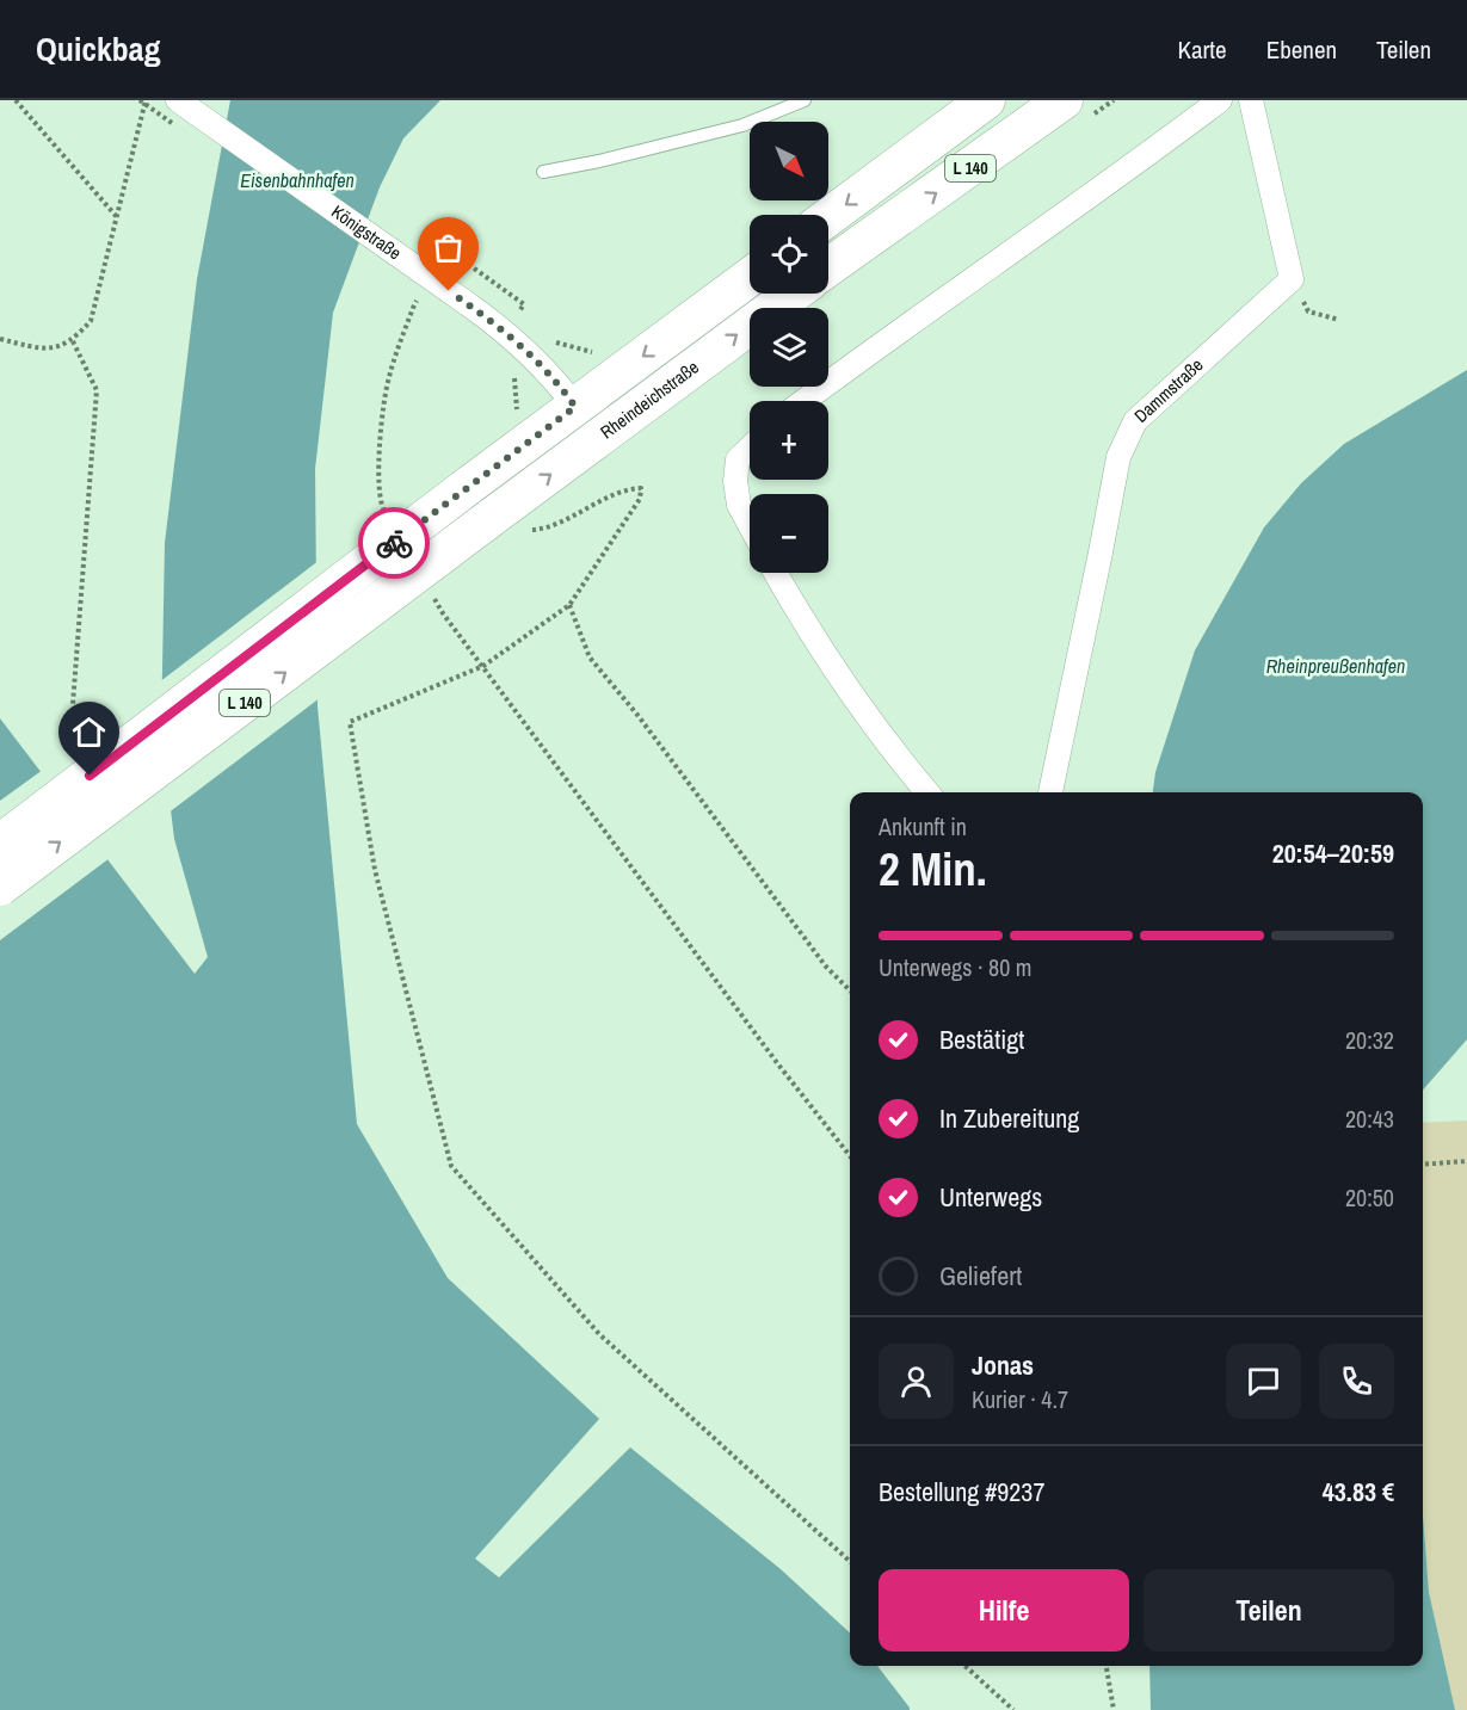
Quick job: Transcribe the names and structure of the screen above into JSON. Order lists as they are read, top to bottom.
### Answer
{
  "streets": {
    "main road": ["L 140", "Rheindeichstraße"],
    "street": ["Königstraße", "Dammstraße"]
  },
  "crossings": [
    ["L 140", "Königstraße"]
  ],
  "water": ["Eisenbahnhafen", "Rheinpreußenhafen"],
  "north": "bottom right",
  "page": {
    "header": "Quickbag",
    "nav": ["Karte", "Ebenen", "Teilen"],
    "map_buttons": ["+", "−"],
    "heading": ["2 Min.", "Ankunft in", "20:54–20:59"],
    "panel": [
      "Jonas",
      "Kurier · 4.7",
      "Bestellung #9237",
      "43.83 €"
    ],
    "bar": "Unterwegs · 80 m",
    "list": [
      ["Bestätigt", "20:32"],
      ["In Zubereitung", "20:43"],
      ["Unterwegs", "20:50"],
      "Geliefert"
    ],
    "buttons": ["Hilfe", "Teilen"]
  }
}
